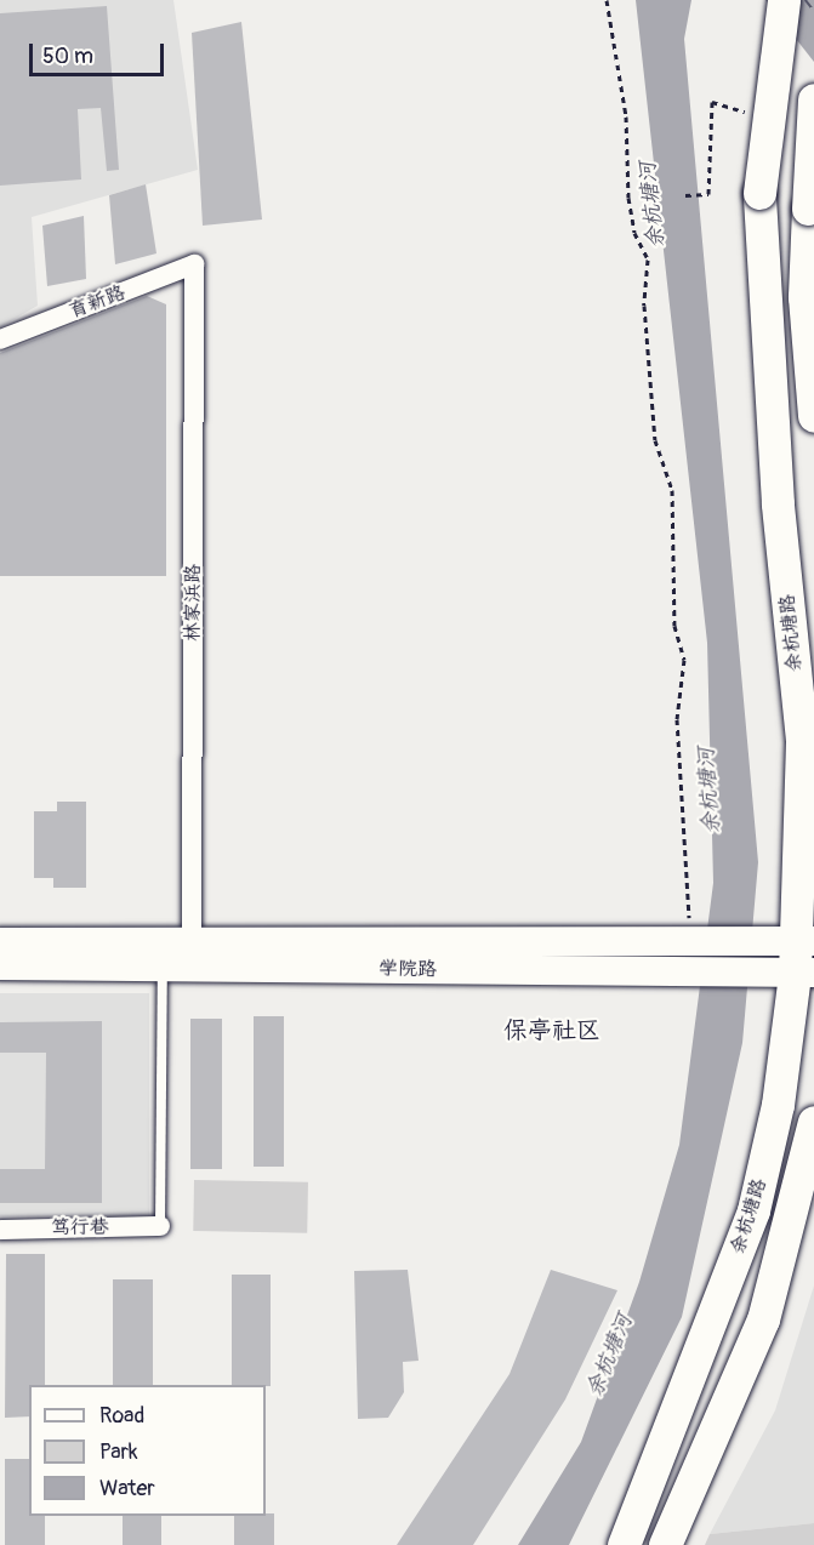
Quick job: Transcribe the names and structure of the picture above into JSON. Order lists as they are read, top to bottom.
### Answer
{
  "streets": {
    "main road": ["余杭塘路", "学院路"],
    "street": ["育新路", "林家浜路", "笃行巷"]
  },
  "crossings": [
    ["育新路", "林家浜路"],
    ["林家浜路", "学院路"],
    ["余杭塘路", "学院路"]
  ],
  "districts": ["保亭社区"],
  "water": ["余杭塘河"],
  "legend": ["Road", "Park", "Water"],
  "scale_bar": "50 m"
}
